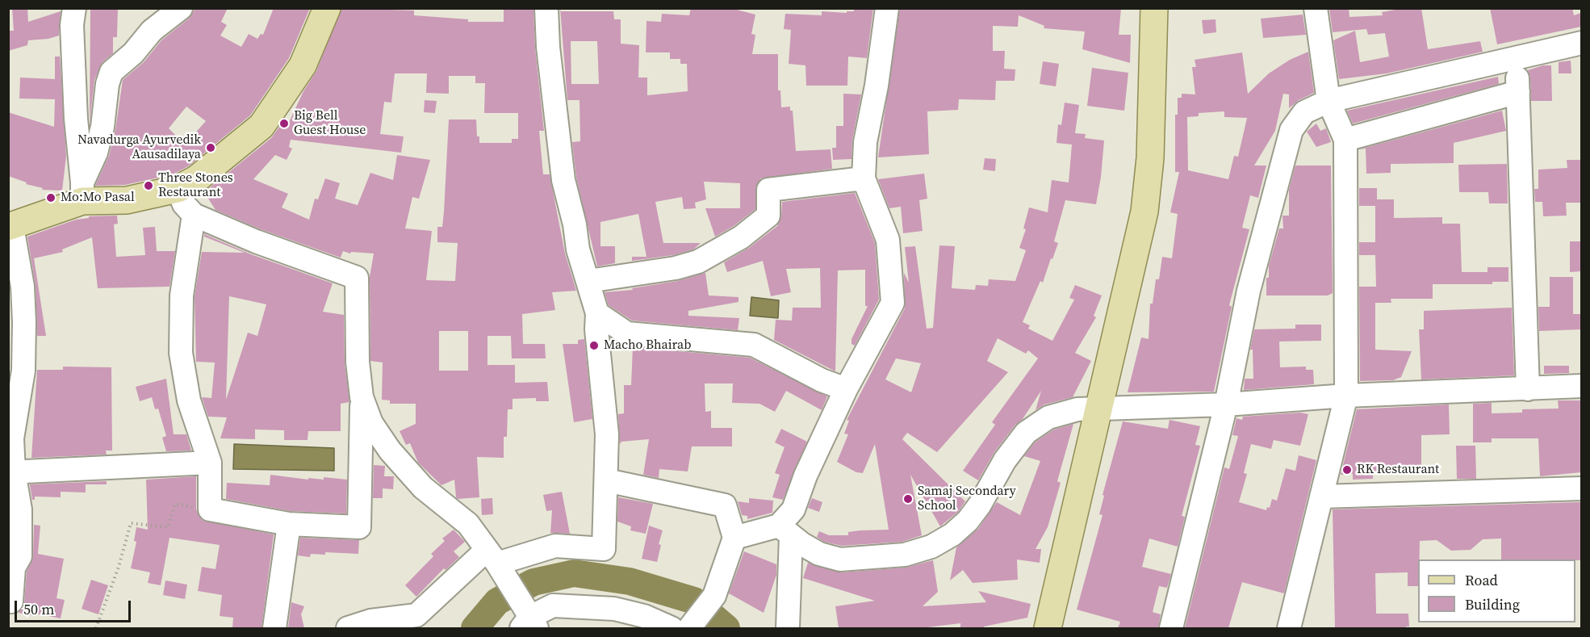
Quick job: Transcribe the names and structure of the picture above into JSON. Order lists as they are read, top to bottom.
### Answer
{
  "places": [
    "Big Bell Guest House",
    "Navadurga Ayurvedik Aausadilaya",
    "Three Stones Restaurant",
    "Mo:Mo Pasal",
    "Macho Bhairab",
    "RK Restaurant",
    "Samaj Secondary School"
  ],
  "legend": ["Road", "Building"],
  "scale_bar": "50 m"
}
